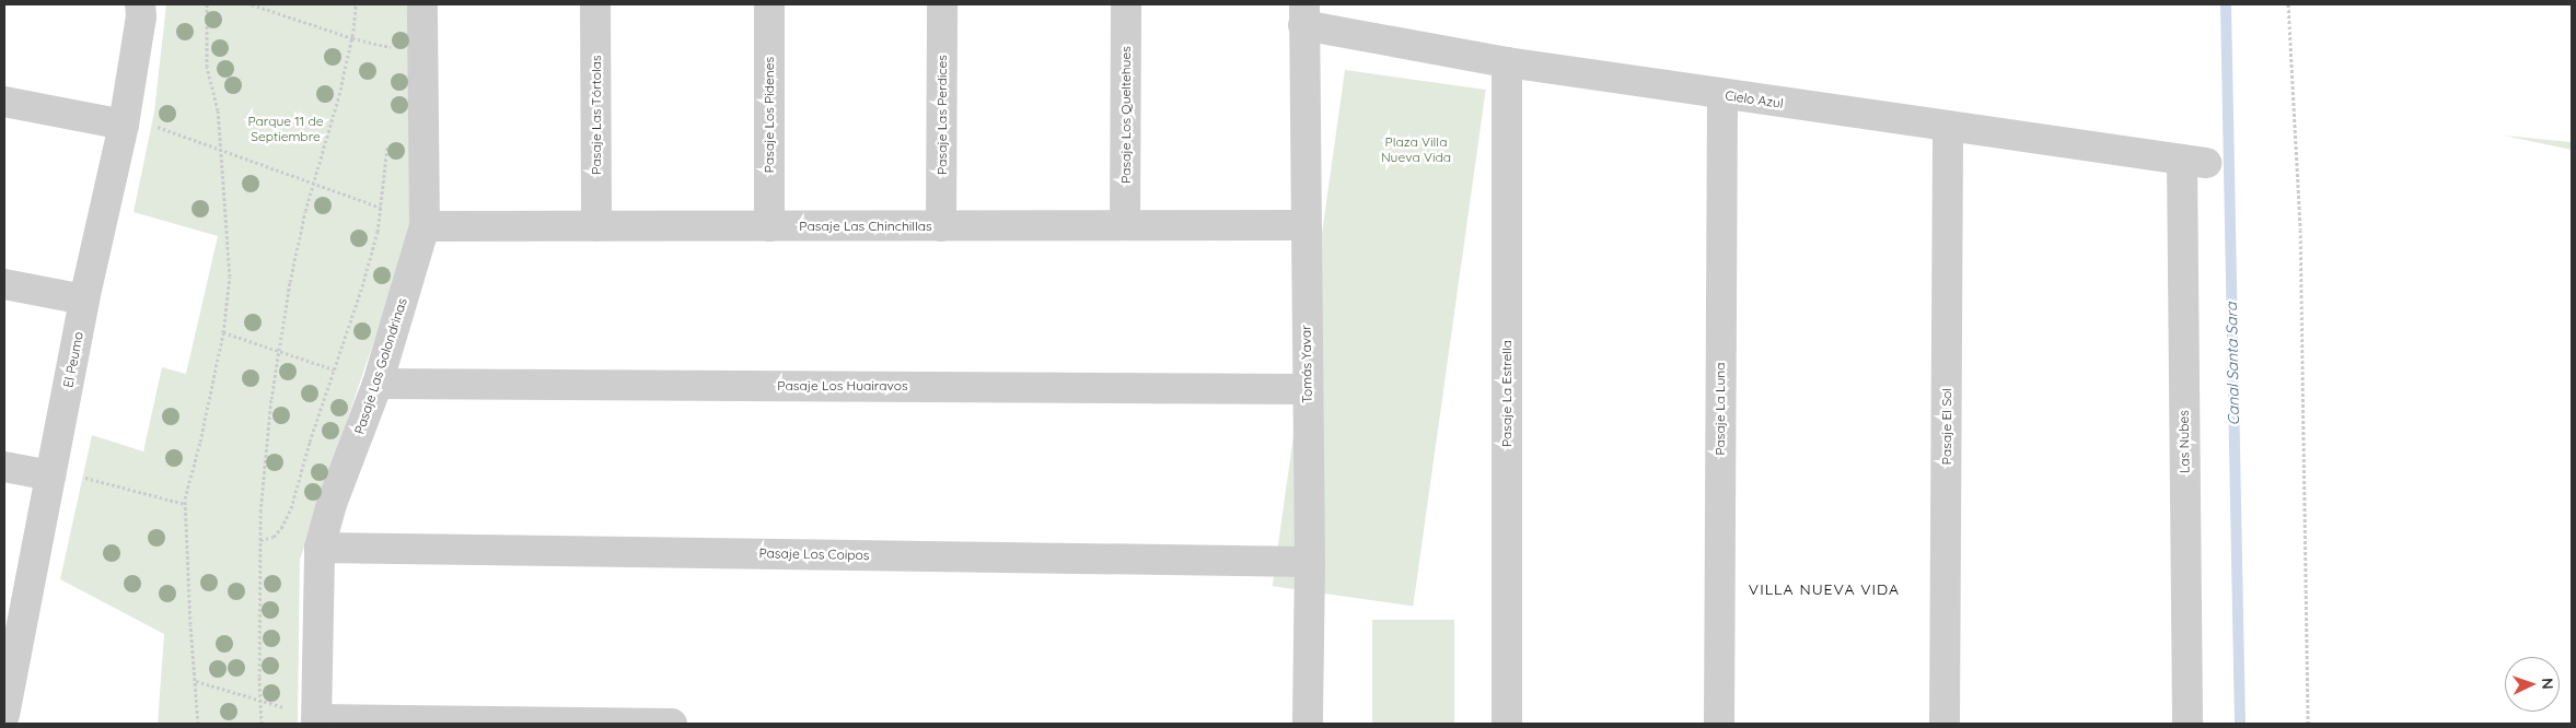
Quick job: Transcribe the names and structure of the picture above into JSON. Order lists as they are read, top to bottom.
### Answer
{
  "streets": {
    "street": [
      "Cielo Azul",
      "Pasaje Las Tórtolas",
      "Pasaje Los Pidenes",
      "Pasaje Las Perdices",
      "Pasaje Los Queltehues",
      "Pasaje Las Chinchillas",
      "El Peumo",
      "Tomás Yavar",
      "Pasaje Las Golondrinas",
      "Pasaje Los Huairavos",
      "Pasaje La Estrella",
      "Pasaje La Luna",
      "Pasaje El Sol",
      "Las Nubes",
      "Pasaje Los Coipos"
    ]
  },
  "crossings": [
    ["Cielo Azul", "Tomás Yavar"],
    ["Cielo Azul", "Pasaje La Estrella"],
    ["Cielo Azul", "Pasaje La Luna"],
    ["Cielo Azul", "Pasaje El Sol"],
    ["Cielo Azul", "Las Nubes"],
    ["Pasaje Las Tórtolas", "Pasaje Las Chinchillas"],
    ["Pasaje Los Pidenes", "Pasaje Las Chinchillas"],
    ["Pasaje Las Perdices", "Pasaje Las Chinchillas"],
    ["Pasaje Los Queltehues", "Pasaje Las Chinchillas"],
    ["Pasaje Las Chinchillas", "Tomás Yavar"],
    ["Pasaje Las Chinchillas", "Pasaje Las Golondrinas"],
    ["Tomás Yavar", "Pasaje Los Huairavos"],
    ["Tomás Yavar", "Pasaje Los Coipos"],
    ["Pasaje Las Golondrinas", "Pasaje Los Huairavos"],
    ["Pasaje Las Golondrinas", "Pasaje Los Coipos"]
  ],
  "districts": ["VILLA NUEVA VIDA"],
  "water": ["Canal Santa Sara"],
  "parks": ["Parque 11 de Septiembre", "Plaza Villa Nueva Vida"],
  "north": "right"
}
